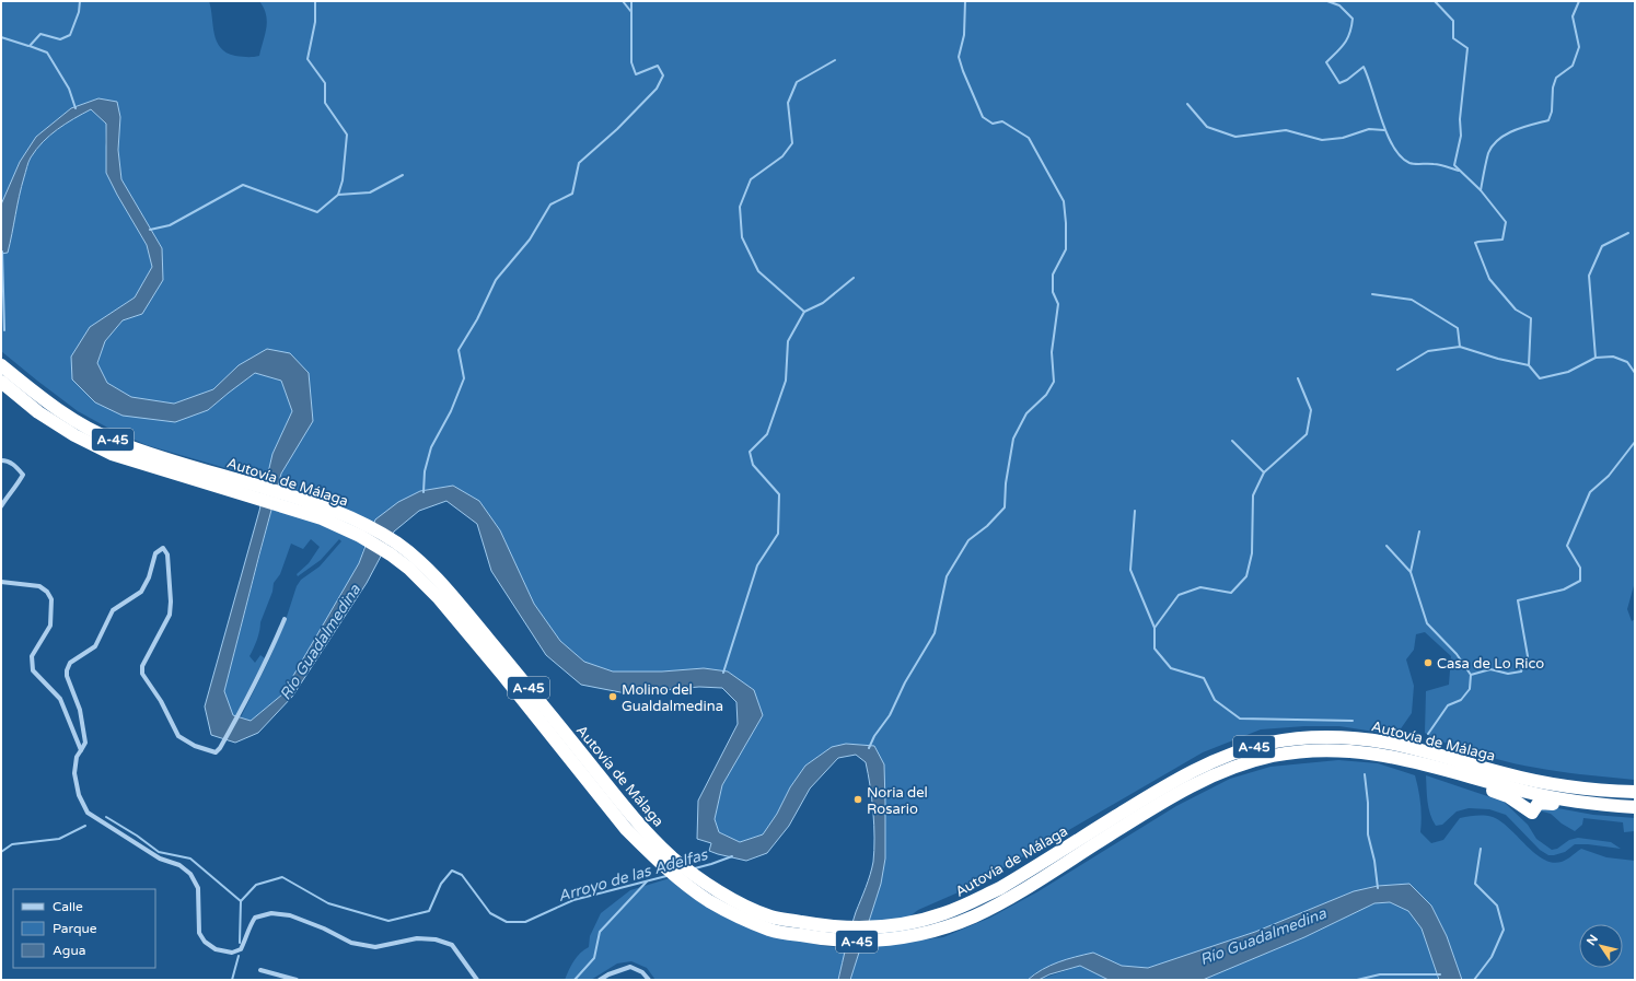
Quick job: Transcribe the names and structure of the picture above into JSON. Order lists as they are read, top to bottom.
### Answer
{
  "streets": {
    "highway": ["A-45", "Autovía de Málaga"]
  },
  "water": ["Río Guadalmedina", "Arroyo de las Adelfas"],
  "places": ["Casa de Lo Rico", "Molino del Gualdalmedina", "Noria del Rosario"],
  "legend": ["Calle", "Parque", "Agua"],
  "north": "top left"
}
